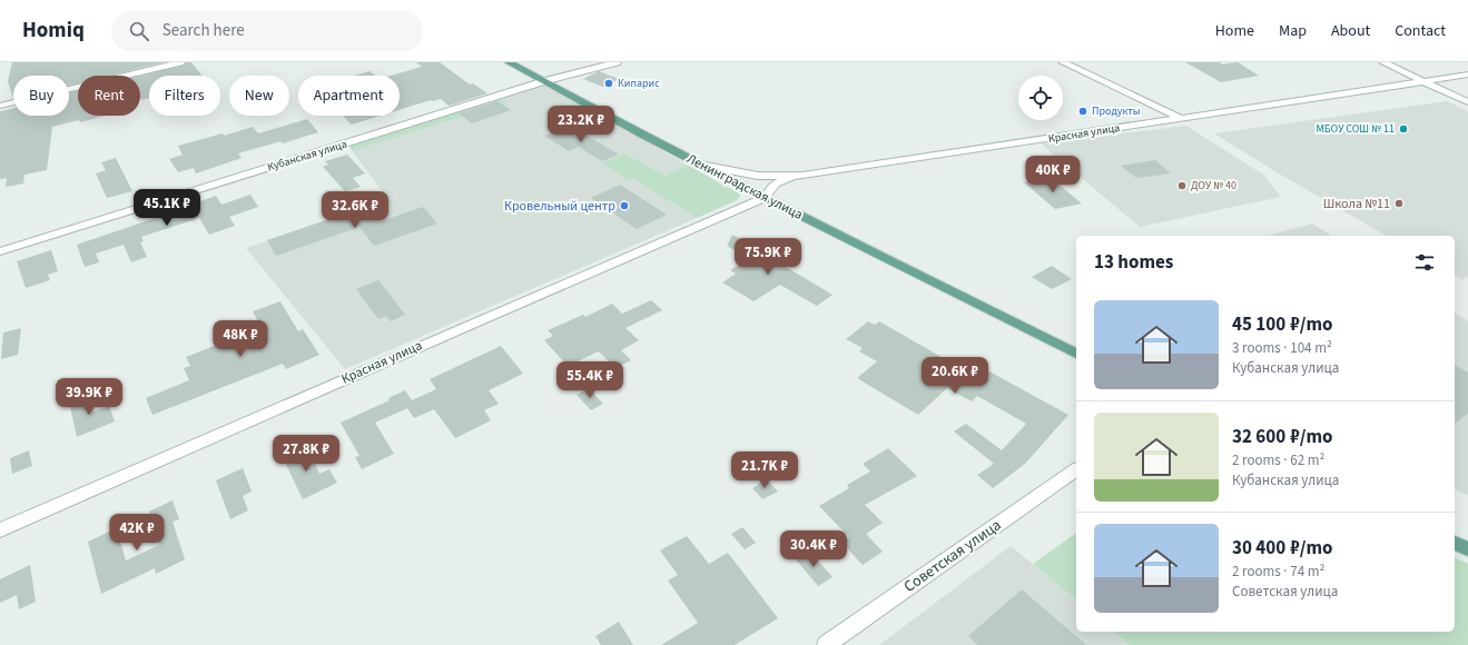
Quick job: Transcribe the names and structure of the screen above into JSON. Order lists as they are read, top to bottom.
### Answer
{
  "streets": {
    "main road": ["Ленинградская улица"],
    "street": ["Красная улица", "Кубанская улица", "Советская улица"]
  },
  "crossings": [
    ["Красная улица", "Ленинградская улица"],
    ["Кубанская улица", "Ленинградская улица"]
  ],
  "places": [
    "Кипарис",
    "Продукты",
    "МБОУ СОШ № 11",
    "ДОУ № 40",
    "Школа №11",
    "Кровельный центр"
  ],
  "page": {
    "header": "Homiq",
    "search": "Search here",
    "nav": [
      "Home",
      "Map",
      "About",
      "Contact"
    ],
    "chip": [
      "Buy",
      "Rent",
      "Filters",
      "New",
      "Apartment"
    ],
    "price": [
      "23.2K ₽",
      "40K ₽",
      "45.1K ₽",
      "32.6K ₽",
      "75.9K ₽",
      "48K ₽",
      "20.6K ₽",
      "55.4K ₽",
      "39.9K ₽",
      "27.8K ₽",
      "21.7K ₽",
      "42K ₽",
      "30.4K ₽"
    ],
    "heading": "13 homes",
    "list": [
      {
        "name": "45 100 ₽/mo",
        "note": "3 rooms · 104 m² · Кубанская улица"
      },
      {
        "name": "32 600 ₽/mo",
        "note": "2 rooms · 62 m² · Кубанская улица"
      },
      {
        "name": "30 400 ₽/mo",
        "note": "2 rooms · 74 m² · Советская улица"
      }
    ]
  }
}
